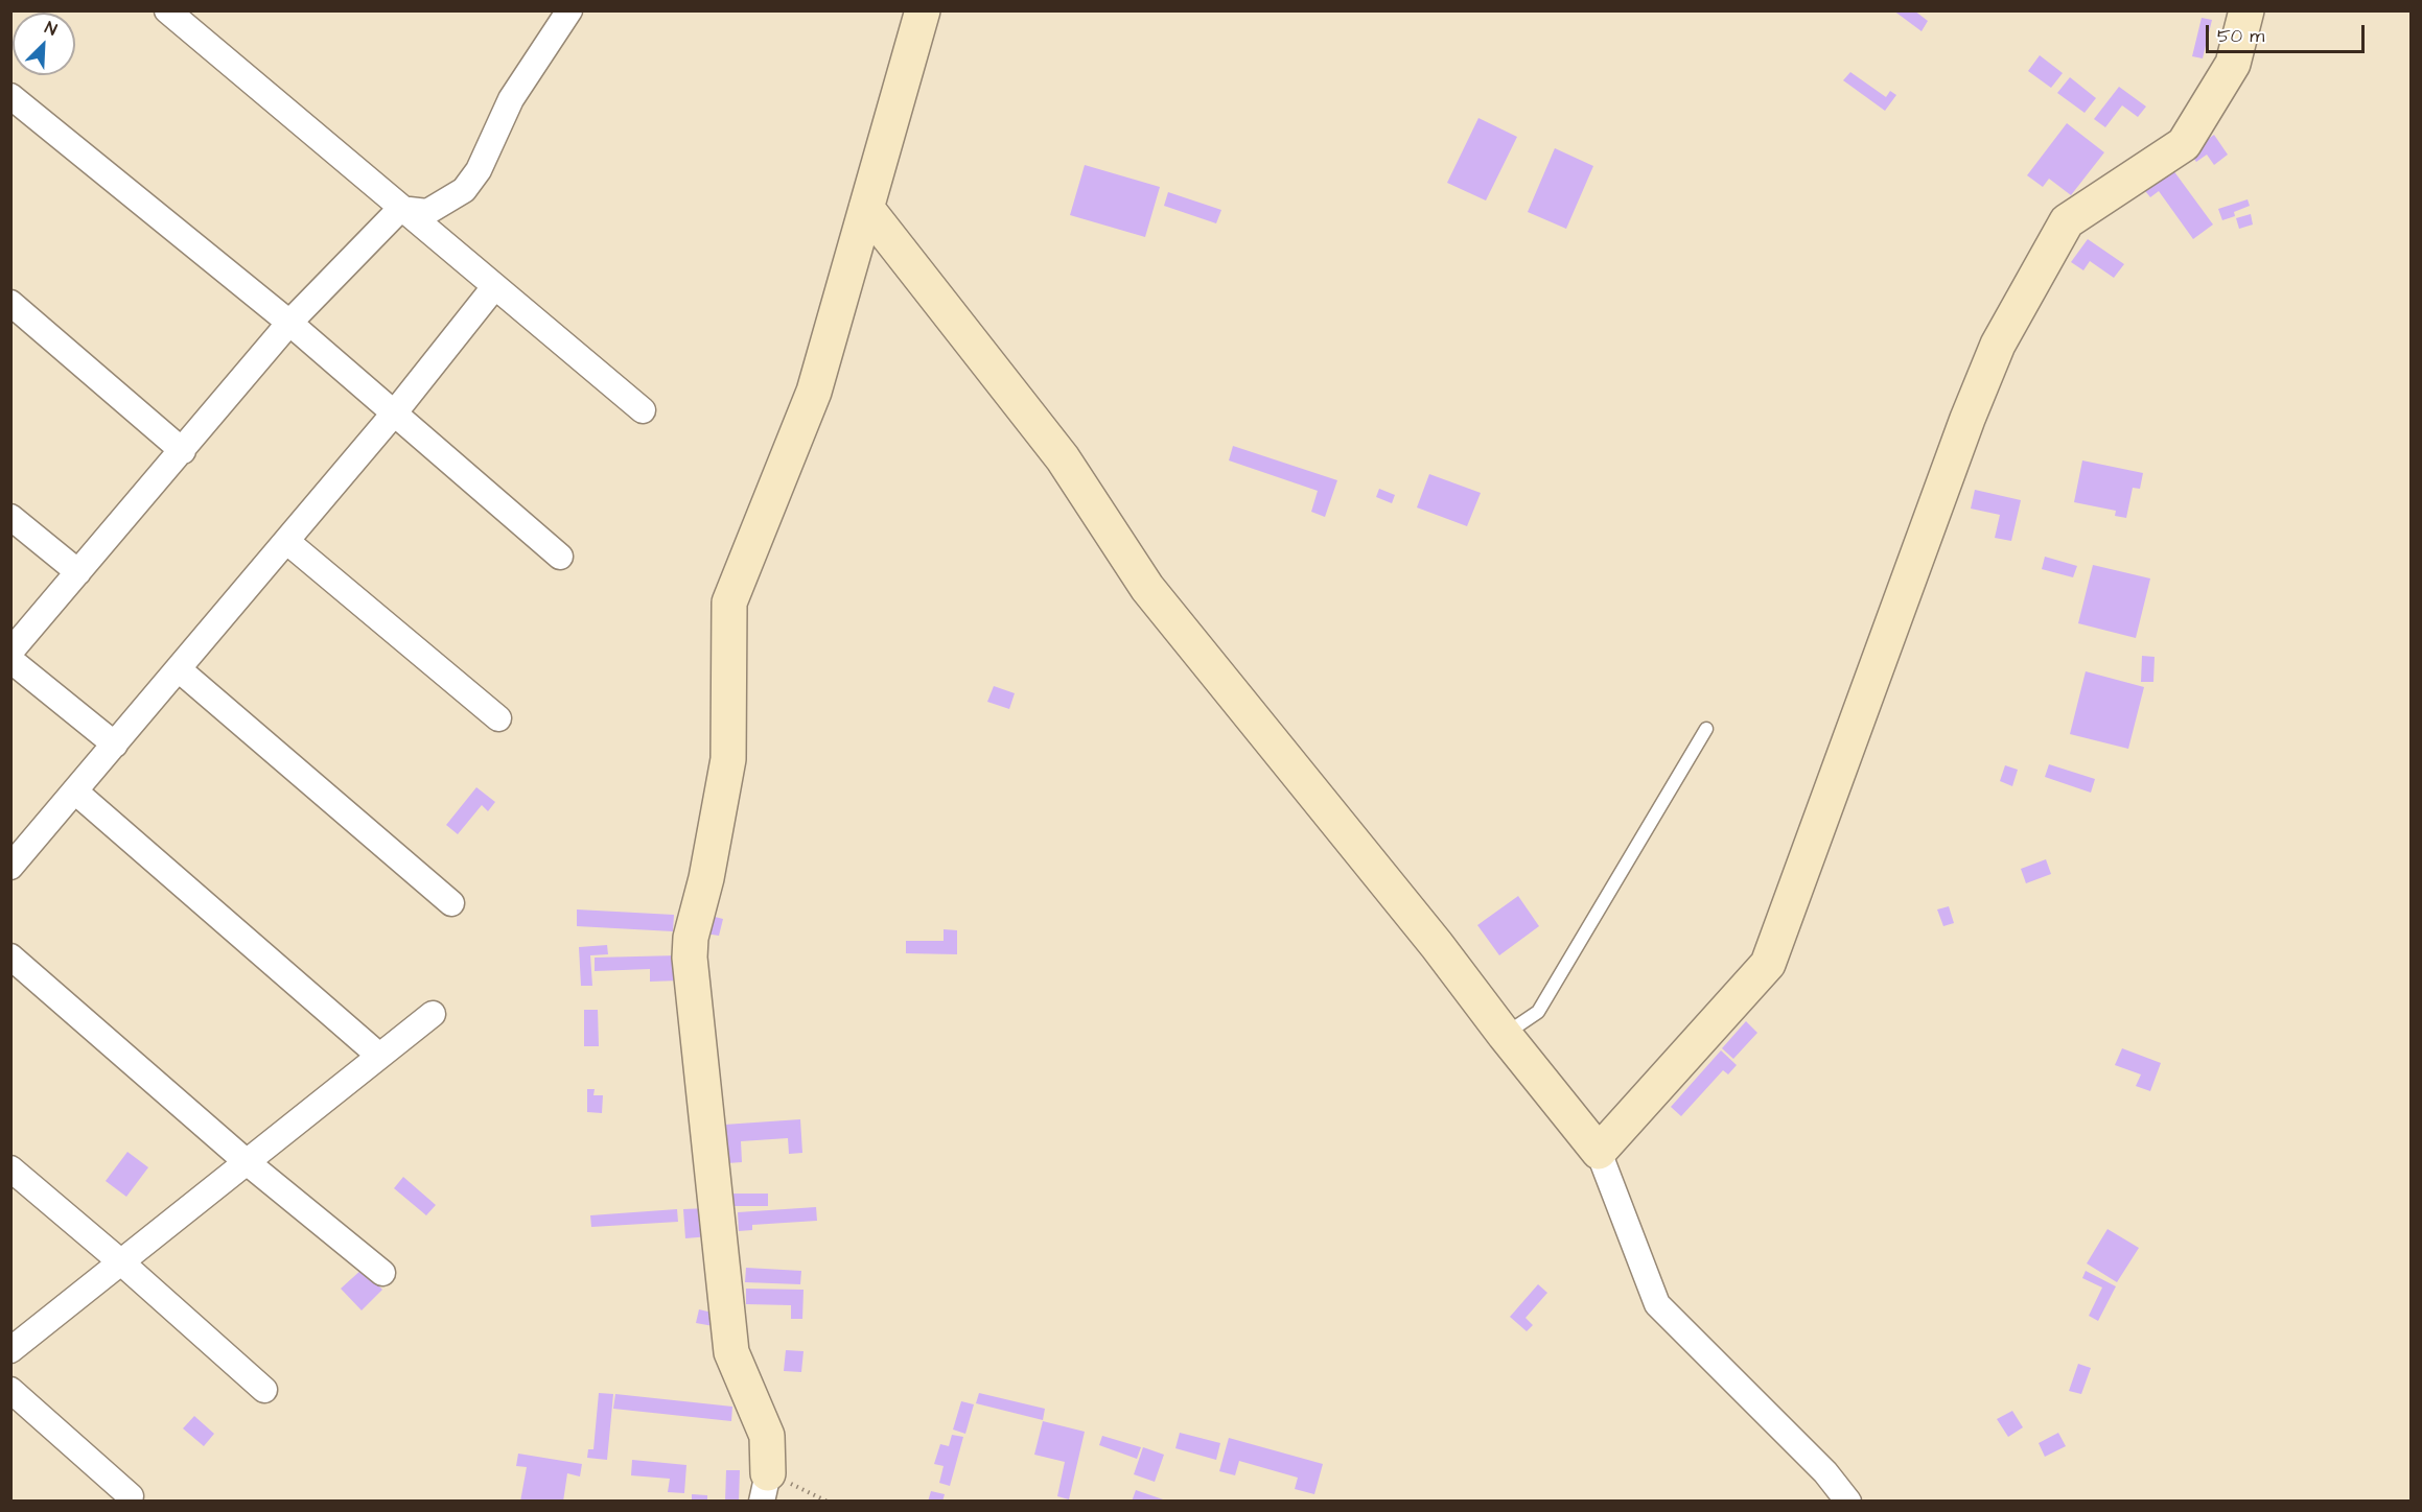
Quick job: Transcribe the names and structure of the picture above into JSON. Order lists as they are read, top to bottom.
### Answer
{
  "scale_bar": "50 m",
  "north": "top right"
}
